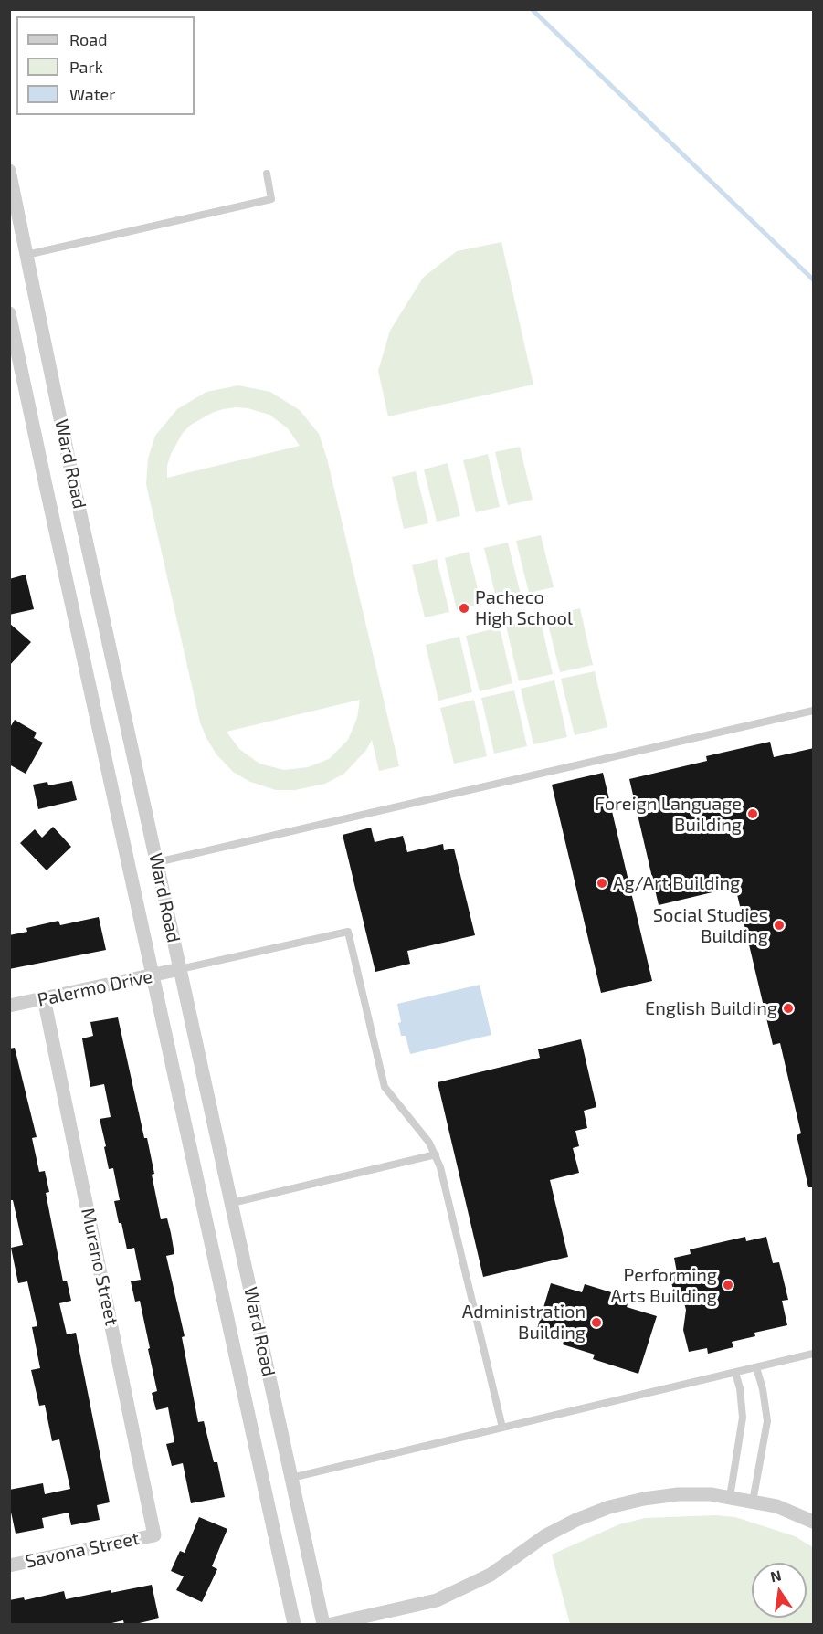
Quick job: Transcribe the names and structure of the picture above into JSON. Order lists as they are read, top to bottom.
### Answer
{
  "streets": {
    "street": [
      "Ward Road",
      "Palermo Drive",
      "Murano Street",
      "Savona Street"
    ]
  },
  "crossings": [
    ["Ward Road", "Palermo Drive"],
    ["Palermo Drive", "Murano Street"],
    ["Murano Street", "Savona Street"]
  ],
  "places": [
    "Pacheco High School",
    "Foreign Language Building",
    "Ag/Art Building",
    "Social Studies Building",
    "English Building",
    "Performing Arts Building",
    "Administration Building"
  ],
  "legend": ["Road", "Park", "Water"],
  "north": "top"
}
